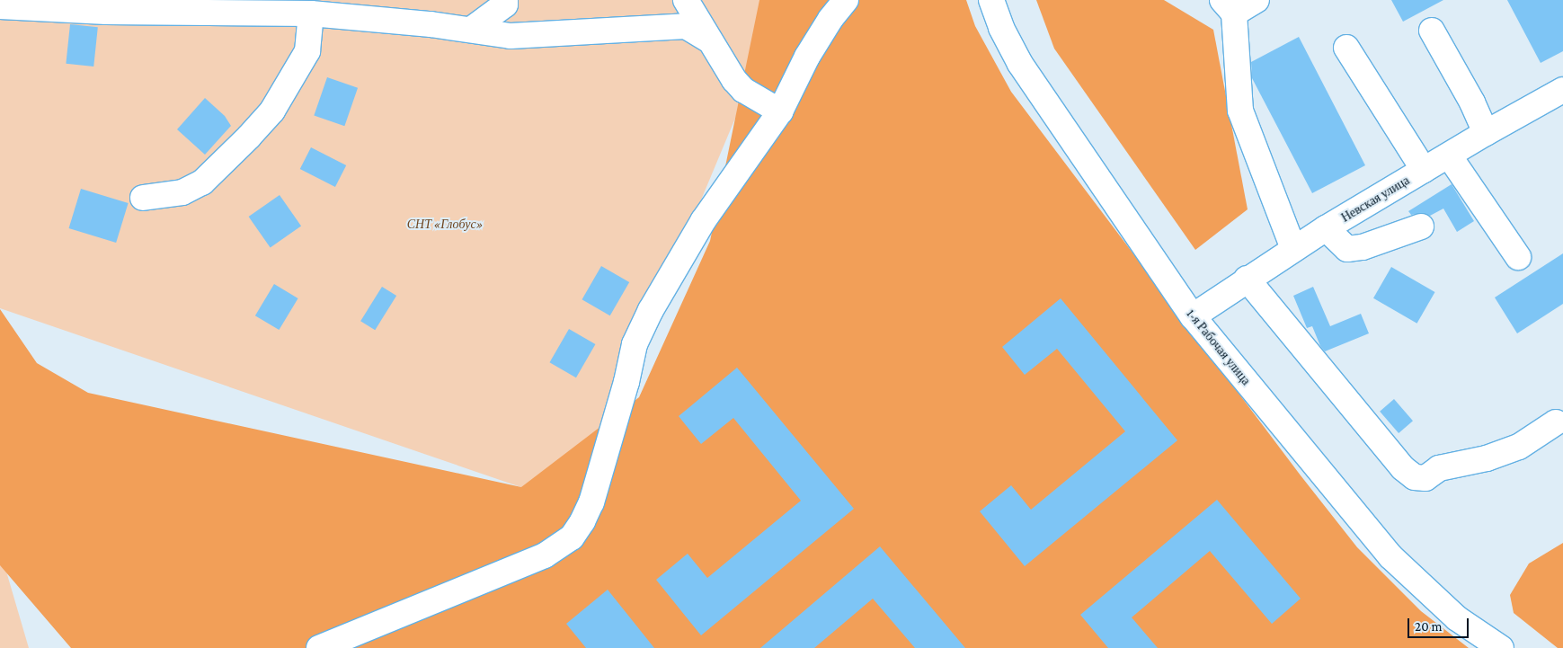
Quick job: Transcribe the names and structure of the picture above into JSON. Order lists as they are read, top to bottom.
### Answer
{
  "streets": {
    "main road": ["Невская улица", "1-я Рабочая улица"]
  },
  "crossings": [
    ["Невская улица", "1-я Рабочая улица"]
  ],
  "parks": ["СНТ «Глобус»"],
  "scale_bar": "20 m"
}
